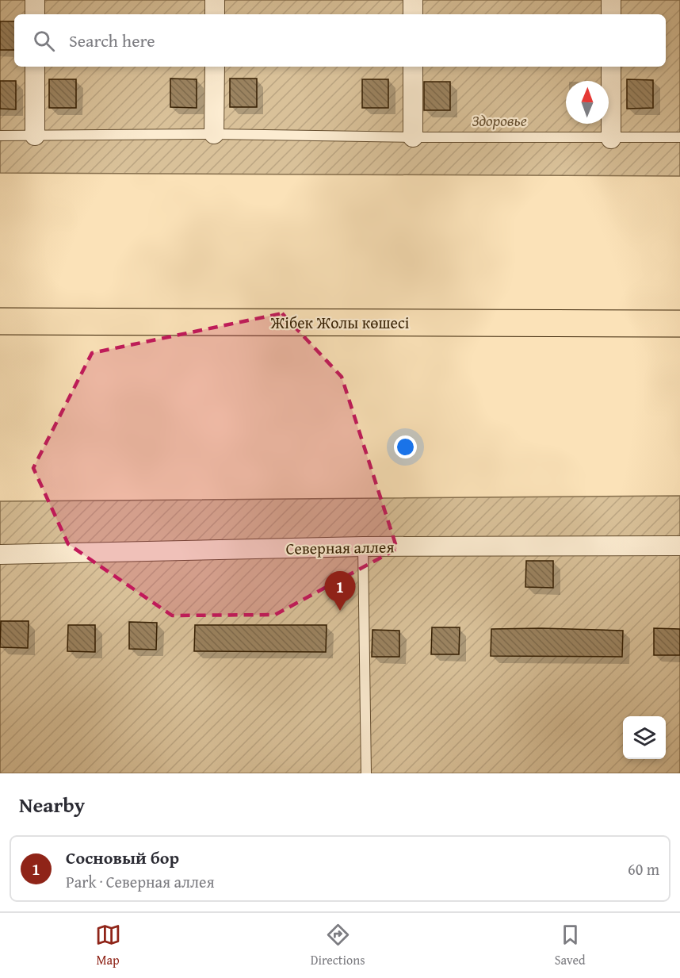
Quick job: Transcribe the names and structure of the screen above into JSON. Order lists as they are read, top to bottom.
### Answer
{
  "streets": {
    "highway": ["Жібек Жолы көшесі"],
    "street": ["Северная аллея"]
  },
  "parks": ["Здоровье"],
  "north": "top",
  "page": {
    "search": "Search here",
    "pins": "1",
    "heading": "Nearby",
    "list": [
      {
        "mark": "1",
        "name": "Сосновый бор",
        "note": "Park · Северная аллея",
        "value": "60 m"
      }
    ],
    "nav": ["Map", "Directions", "Saved"]
  }
}
